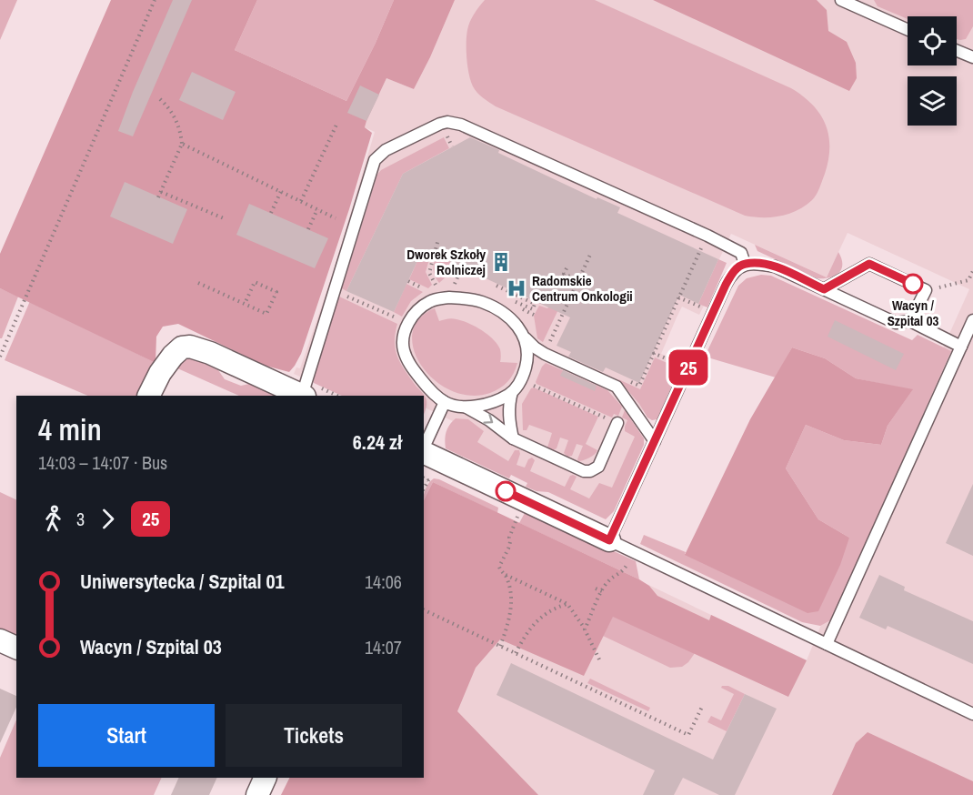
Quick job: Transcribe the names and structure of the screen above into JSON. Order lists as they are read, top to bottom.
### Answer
{
  "places": {
    "building": ["Dworek Szkoły Rolniczej"],
    "other": ["Wacyn / Szpital 03"],
    "hospital": ["Radomskie Centrum Onkologii"]
  },
  "lines": ["bus line 25"],
  "page": {
    "on_map": "25",
    "heading": ["4 min", "14:03 – 14:07 · Bus", "6.24 zł"],
    "legs": ["3", "25"],
    "list": [
      {
        "name": "Uniwersytecka / Szpital 01",
        "value": "14:06"
      },
      {
        "name": "Wacyn / Szpital 03",
        "value": "14:07"
      }
    ],
    "buttons": ["Start", "Tickets"]
  }
}
